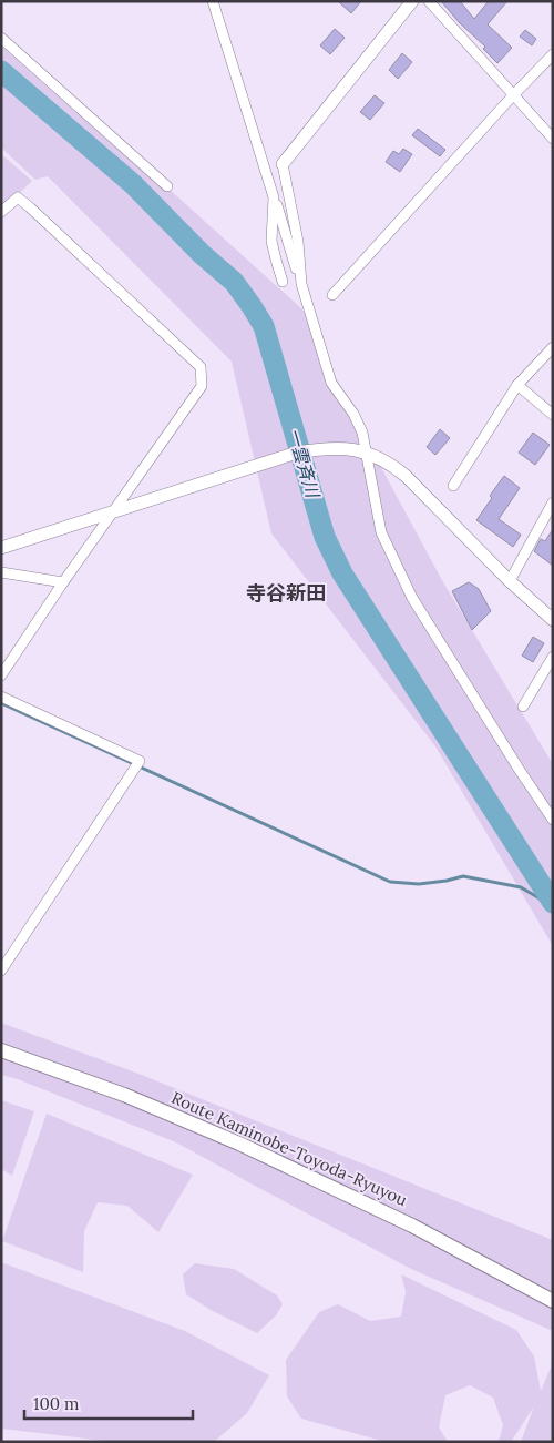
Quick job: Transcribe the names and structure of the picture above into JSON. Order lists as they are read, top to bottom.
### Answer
{
  "streets": {
    "main road": ["Route Kaminobe-Toyoda-Ryuyou"]
  },
  "districts": ["寺谷新田"],
  "water": ["一雲斉川"],
  "scale_bar": "100 m"
}
